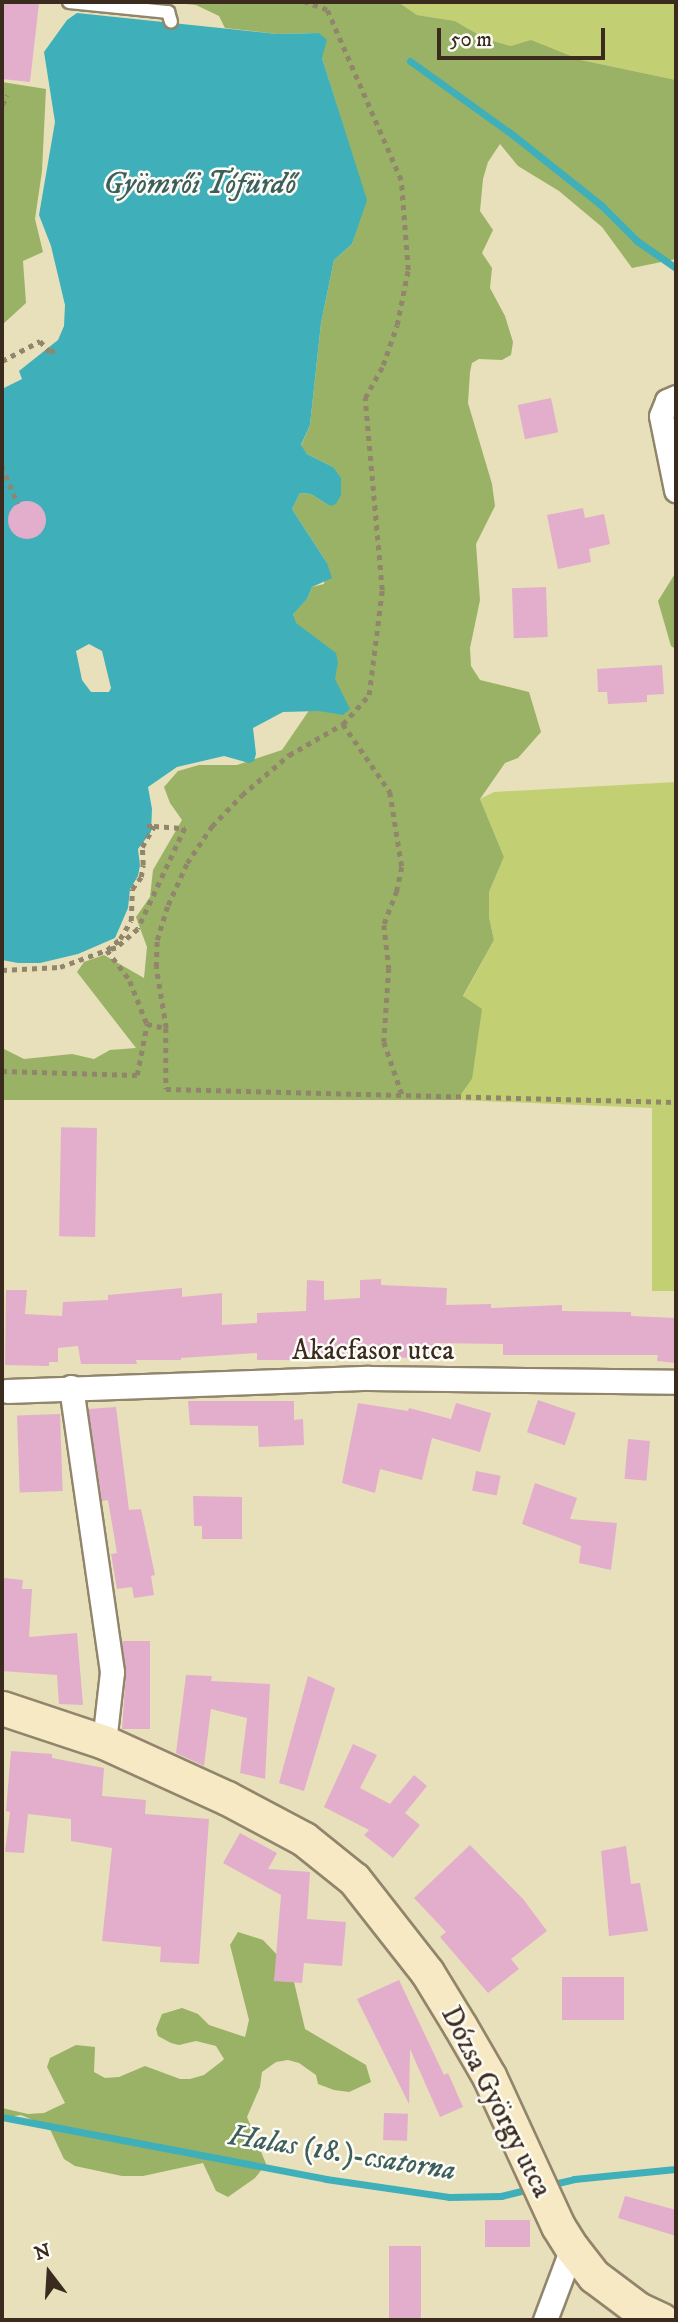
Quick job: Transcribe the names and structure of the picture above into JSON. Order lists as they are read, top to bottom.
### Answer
{
  "streets": {
    "main road": ["Dózsa György utca"],
    "street": ["Akácfasor utca"]
  },
  "water": ["Gyömrői Tófürdő", "Halas (18.)-csatorna"],
  "scale_bar": "50 m",
  "north": "top"
}
